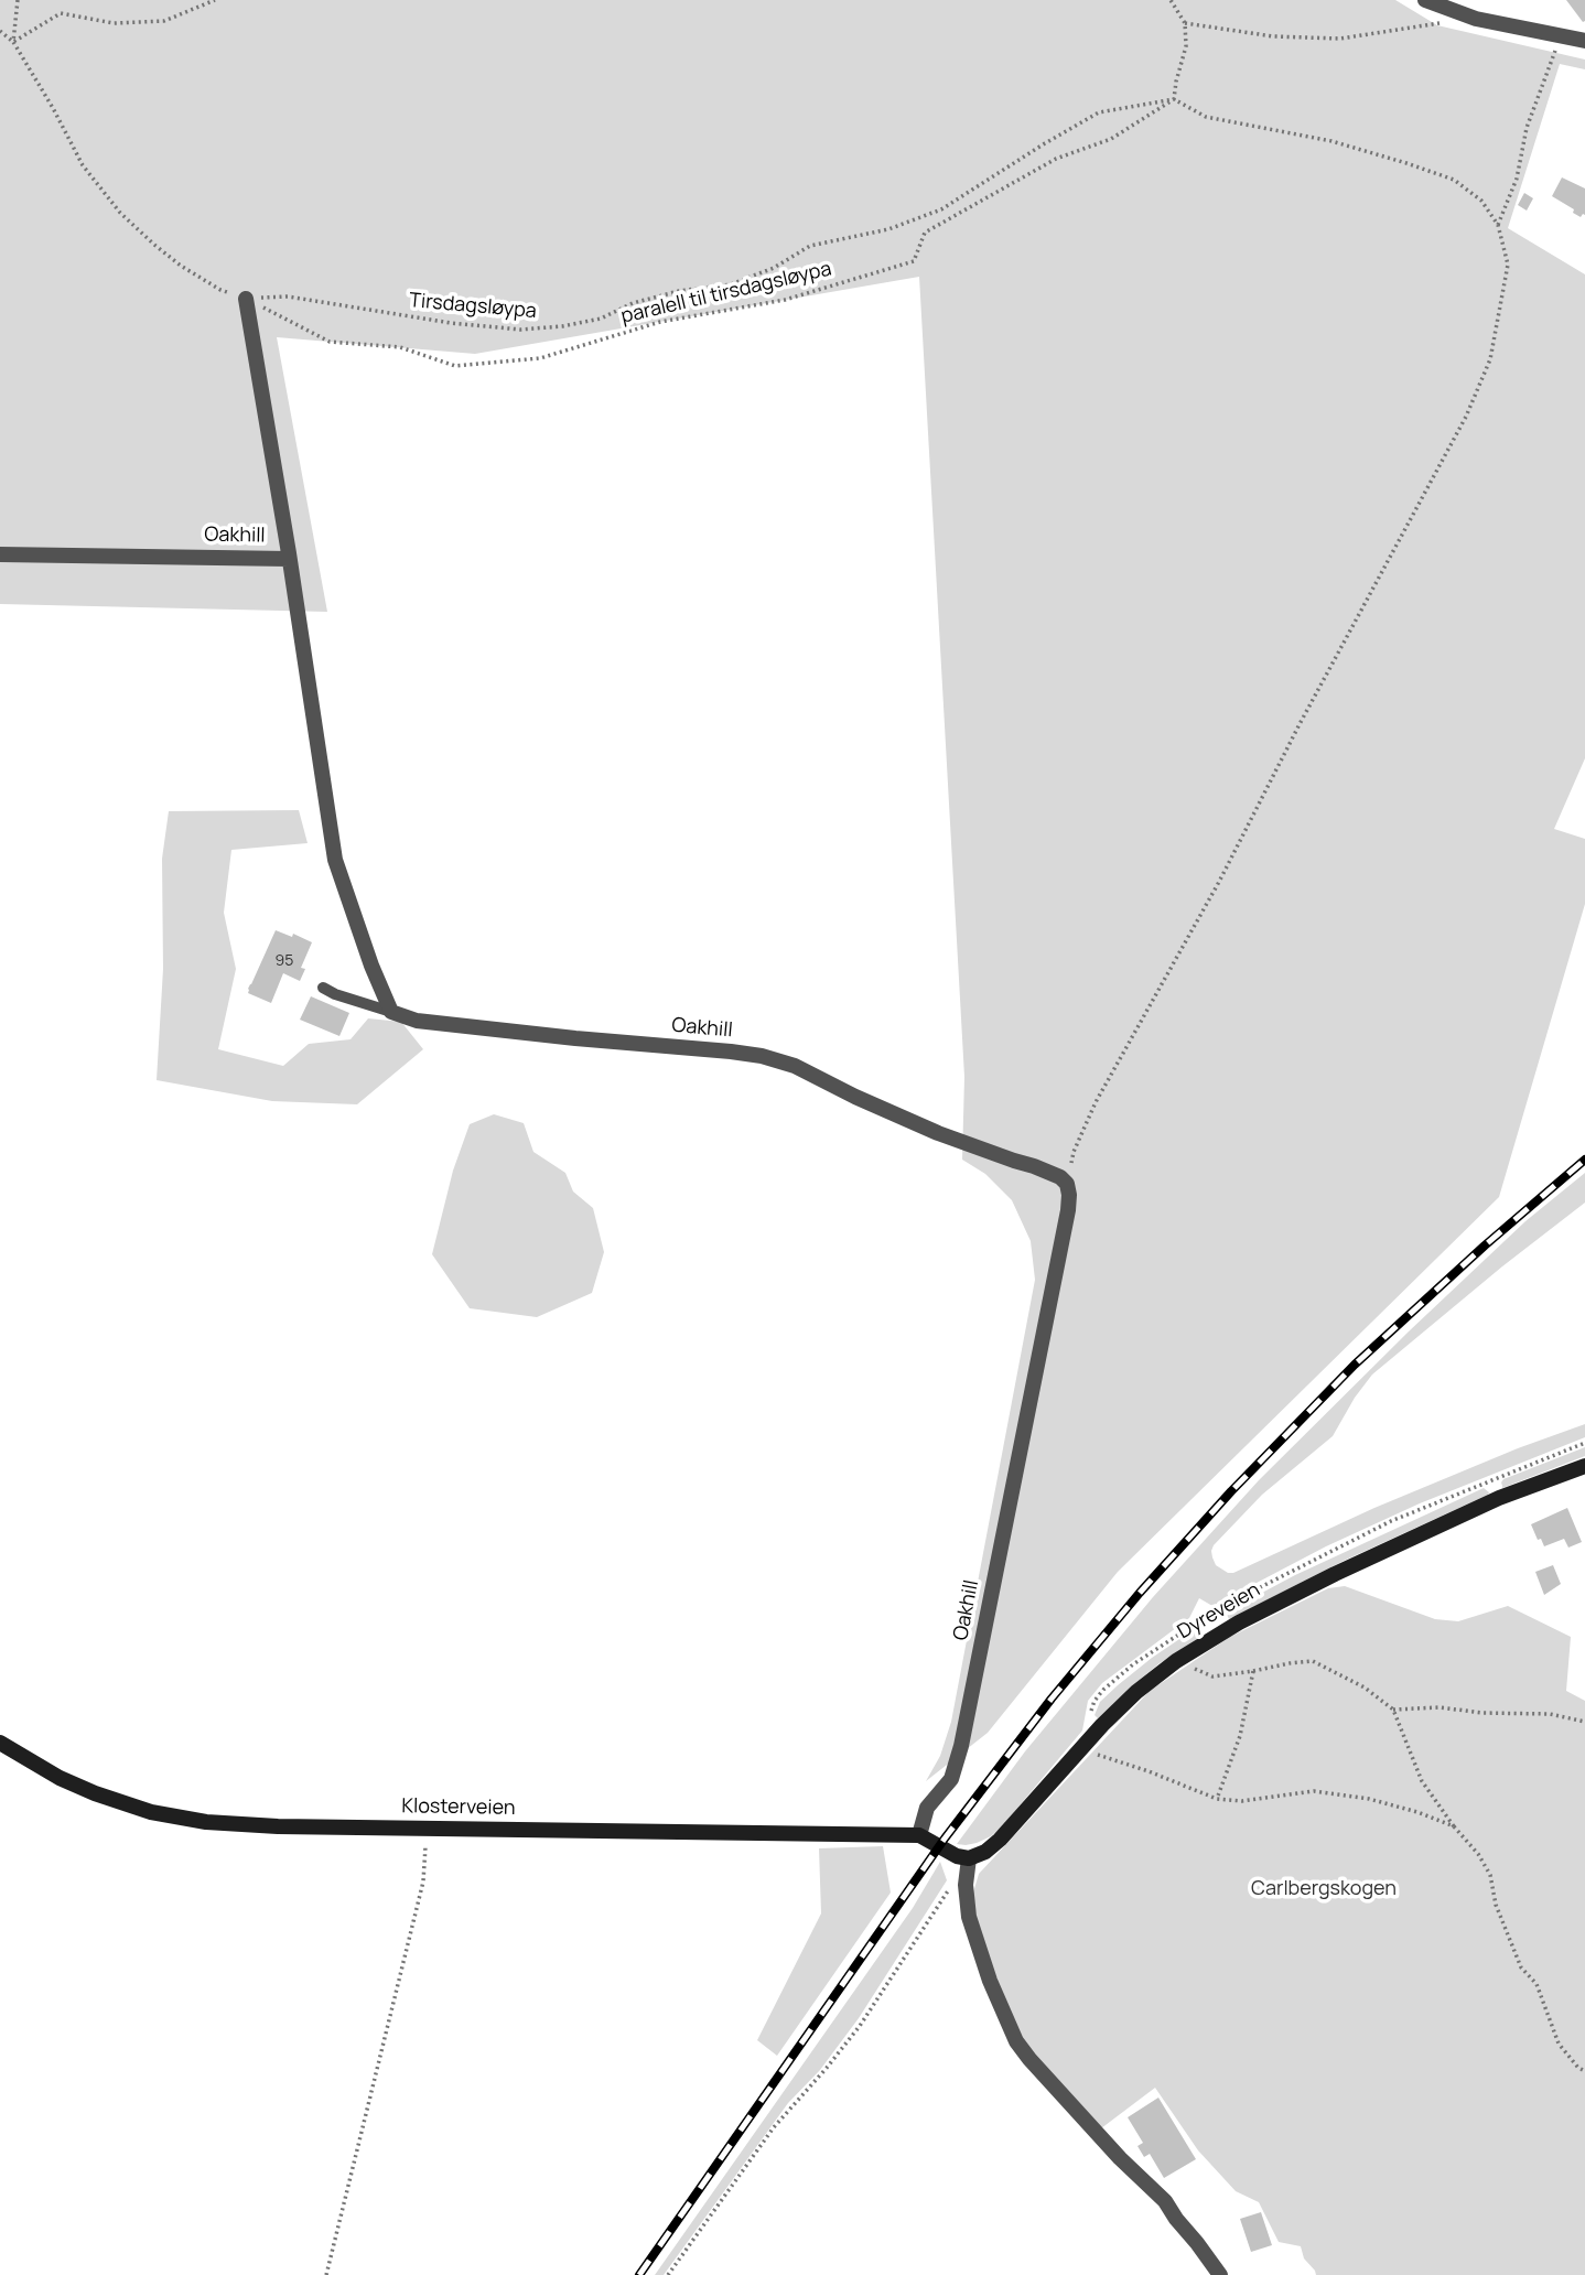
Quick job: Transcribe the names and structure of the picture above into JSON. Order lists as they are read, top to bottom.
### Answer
{
  "streets": {
    "main road": ["Dyreveien", "Klosterveien"],
    "street": ["Oakhill"],
    "path": ["paralell til tirsdagsløypa", "Tirsdagsløypa"]
  },
  "crossings": [
    ["paralell til tirsdagsløypa", "Tirsdagsløypa"],
    ["Oakhill", "Klosterveien"]
  ],
  "parks": ["Carlbergskogen"],
  "house_numbers": ["95"]
}
